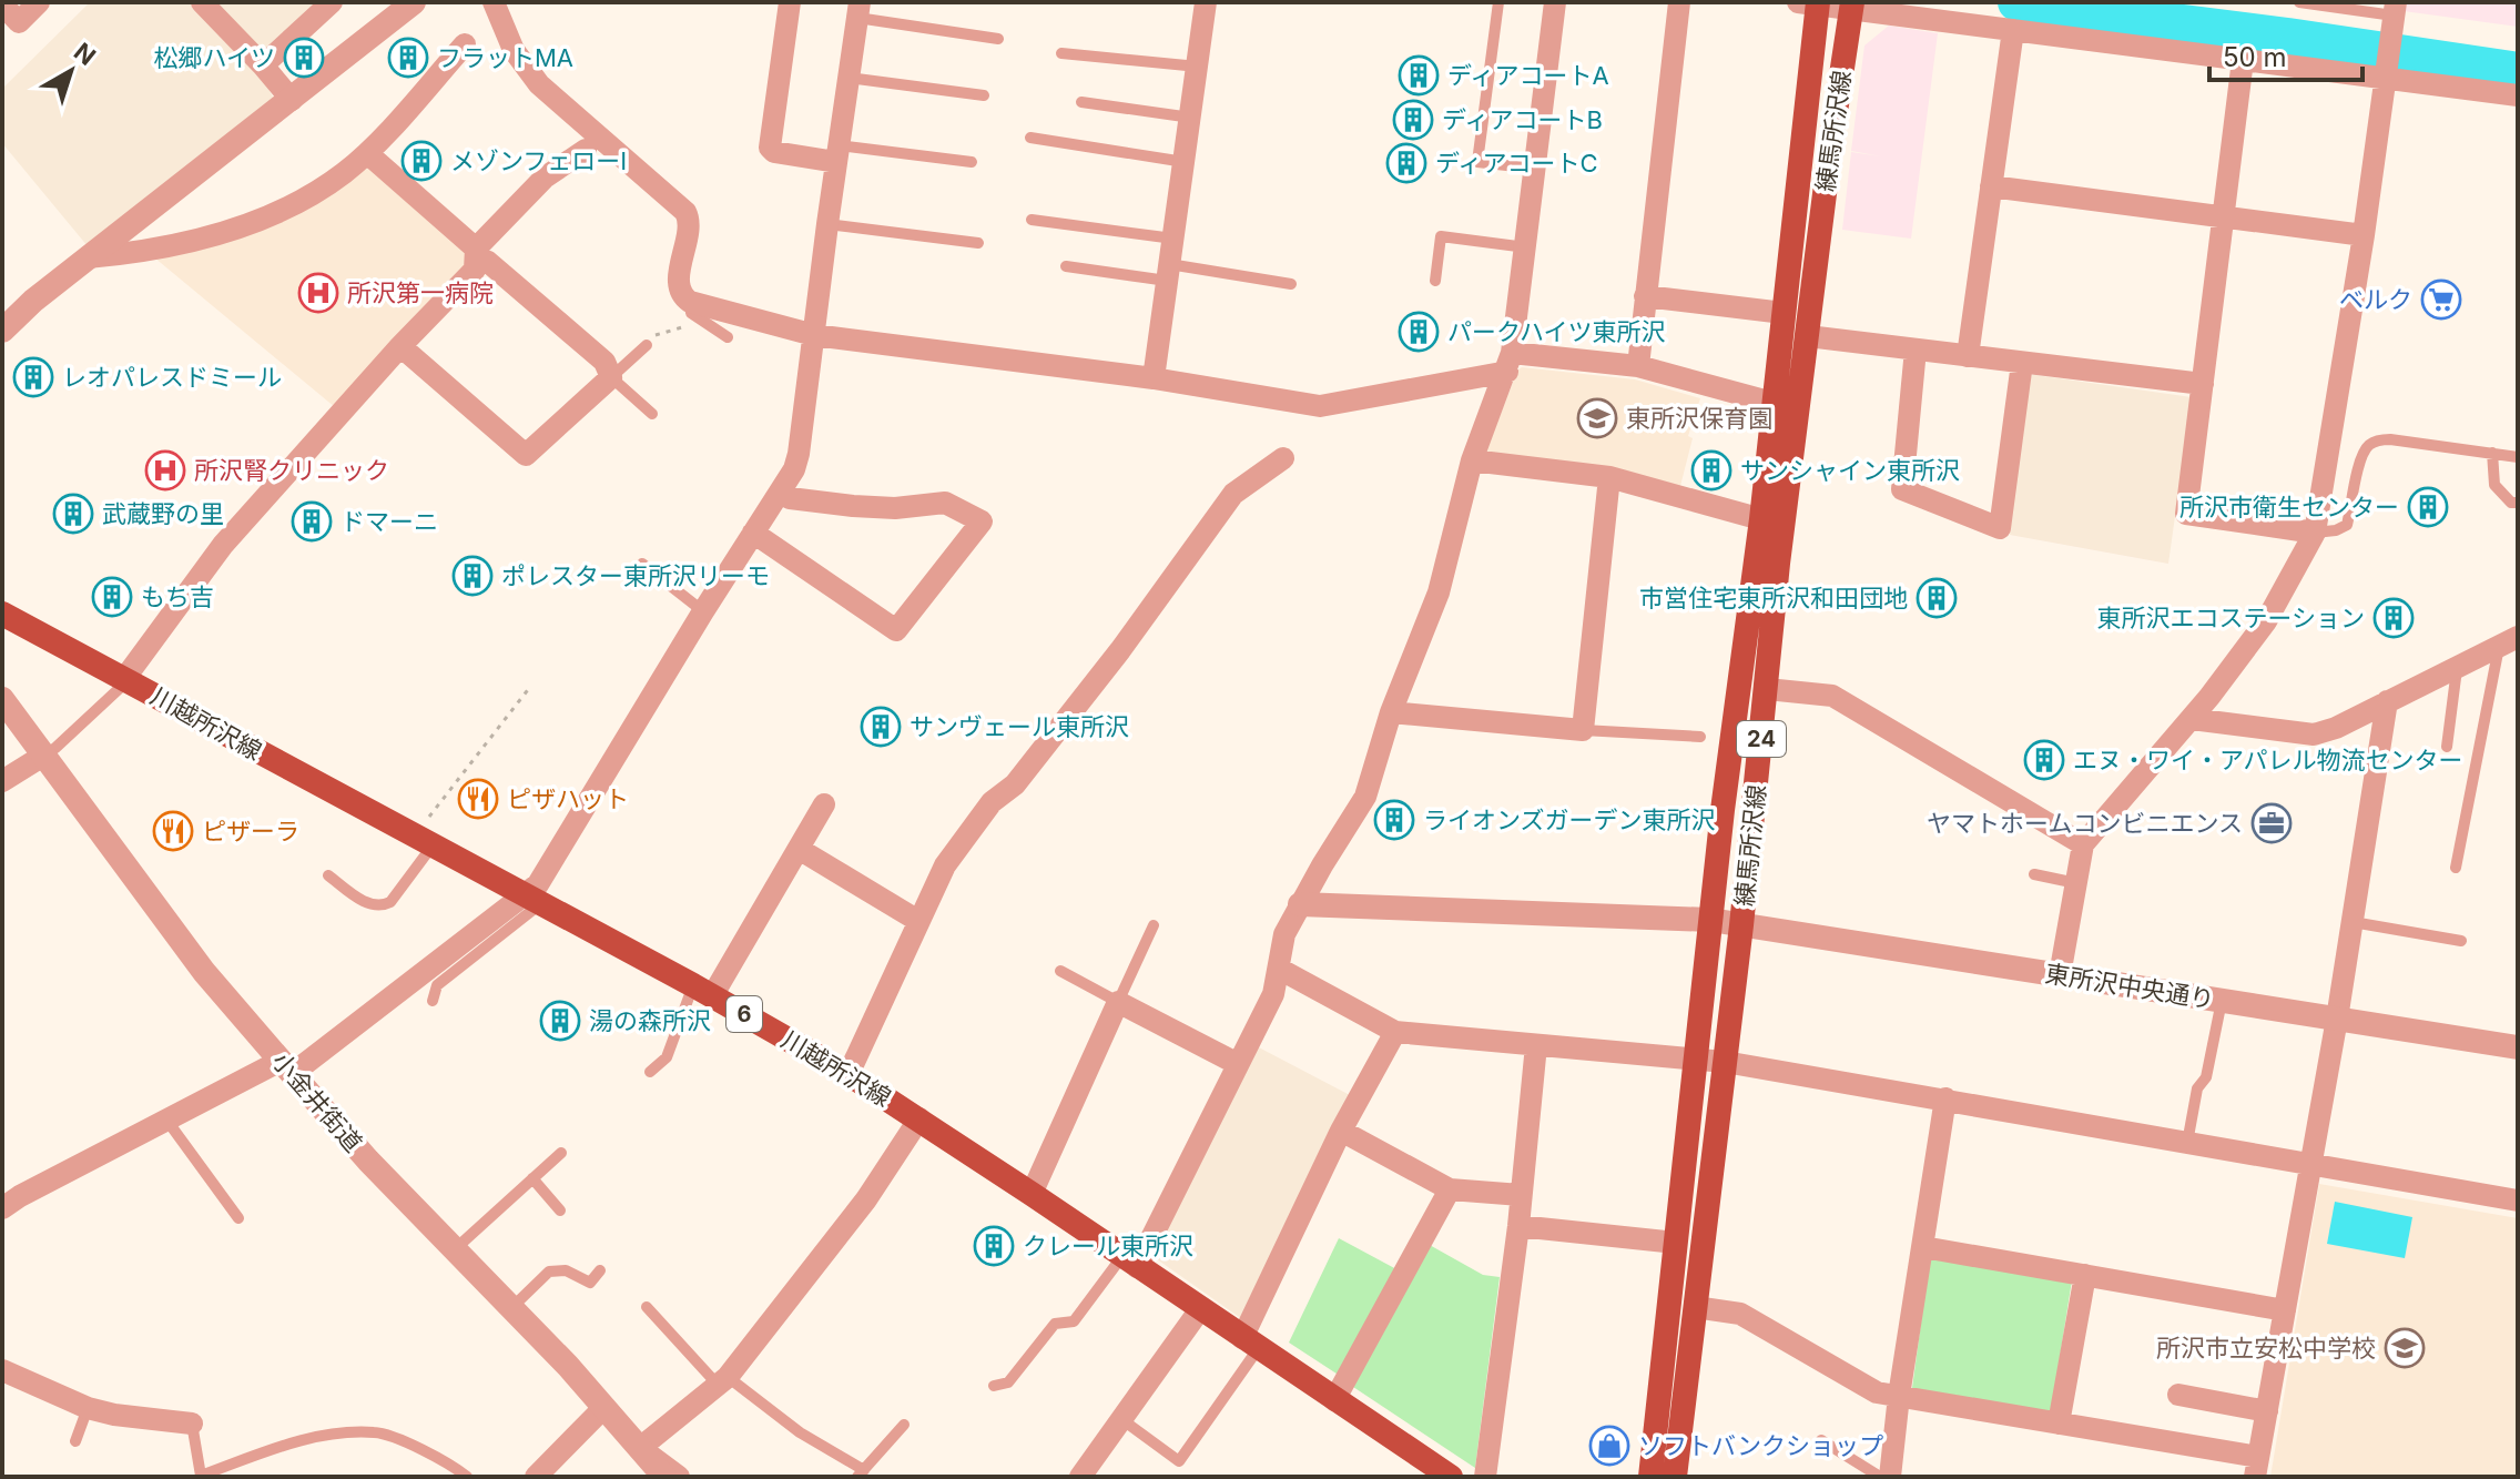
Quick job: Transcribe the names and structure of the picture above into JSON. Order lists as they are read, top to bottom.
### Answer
{
  "streets": {
    "main road": [
      "練馬所沢線",
      "川越所沢線",
      "24",
      "6"
    ],
    "street": ["東所沢中央通り", "小金井街道"]
  },
  "crossings": [
    ["練馬所沢線", "東所沢中央通り"]
  ],
  "places": {
    "building": [
      "松郷ハイツ",
      "フラットMA",
      "ディアコートA",
      "ディアコートB",
      "メゾンフェローⅠ",
      "ディアコートC",
      "パークハイツ東所沢",
      "レオパレスドミール",
      "サンシャイン東所沢",
      "所沢市衛生センター",
      "武蔵野の里",
      "ドマーニ",
      "ポレスター東所沢リーモ",
      "もち吉",
      "市営住宅東所沢和田団地",
      "東所沢エコステーション",
      "サンヴェール東所沢",
      "エヌ・ワイ・アパレル物流センター",
      "ライオンズガーデン東所沢",
      "湯の森所沢",
      "クレール東所沢"
    ],
    "hospital": ["所沢第一病院", "所沢腎クリニック"],
    "supermarket": ["ベルク"],
    "school or university": ["東所沢保育園", "所沢市立安松中学校"],
    "restaurant": ["ピザハット", "ピザーラ"],
    "office": ["ヤマトホームコンビニエンス"],
    "shop": ["ソフトバンクショップ"]
  },
  "scale_bar": "50 m",
  "north": "top right"
}
